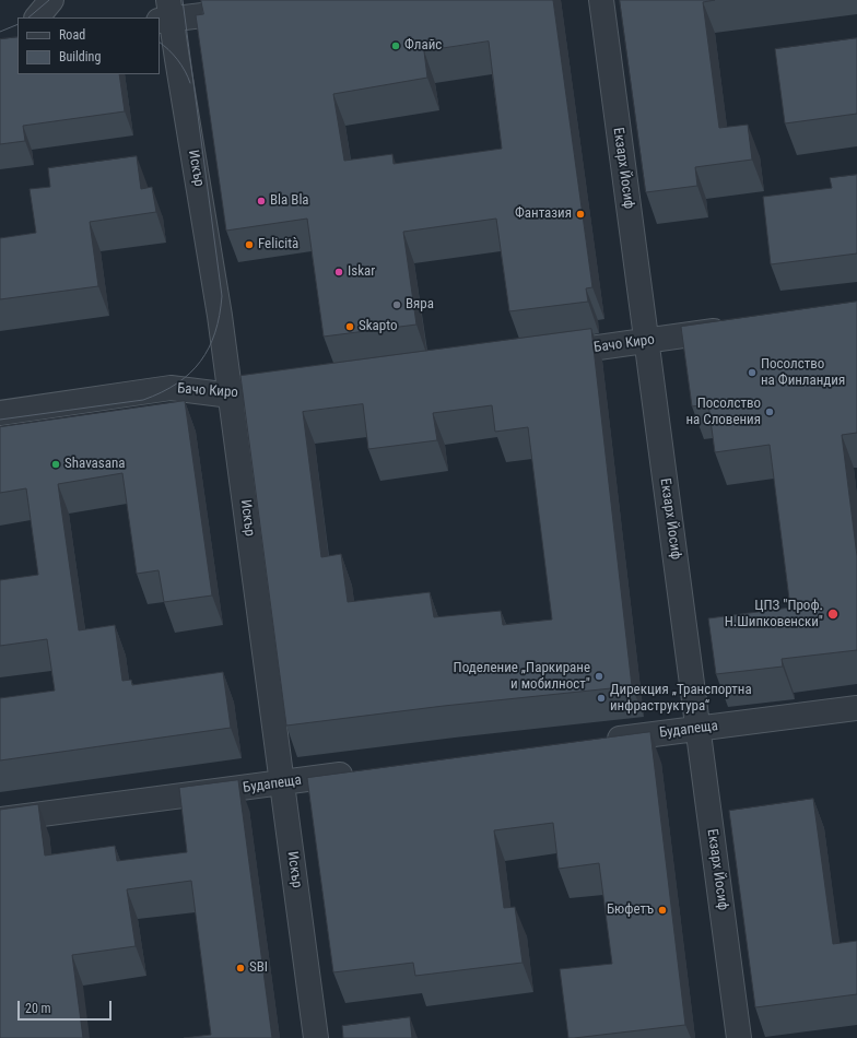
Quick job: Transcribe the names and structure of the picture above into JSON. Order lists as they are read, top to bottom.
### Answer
{
  "streets": {
    "street": [
      "Искър",
      "Екзарх Йосиф",
      "Бачо Киро",
      "Будапеща"
    ]
  },
  "crossings": [
    ["Искър", "Бачо Киро"],
    ["Искър", "Будапеща"],
    ["Екзарх Йосиф", "Бачо Киро"],
    ["Екзарх Йосиф", "Будапеща"]
  ],
  "places": [
    "Флайс",
    "Bla Bla",
    "Фантазия",
    "Felicità",
    "Iskar",
    "Вяра",
    "Skapto",
    "Посолство на Финландия",
    "Посолство на Словения",
    "Shavasana",
    "ЦПЗ \"Проф. Н.Шипковенски\"",
    "Поделение „Паркиране и мобилност\"",
    "Дирекция „Транспортна инфраструктура“",
    "Бюфетъ",
    "SBI"
  ],
  "legend": ["Road", "Building"],
  "scale_bar": "20 m"
}
